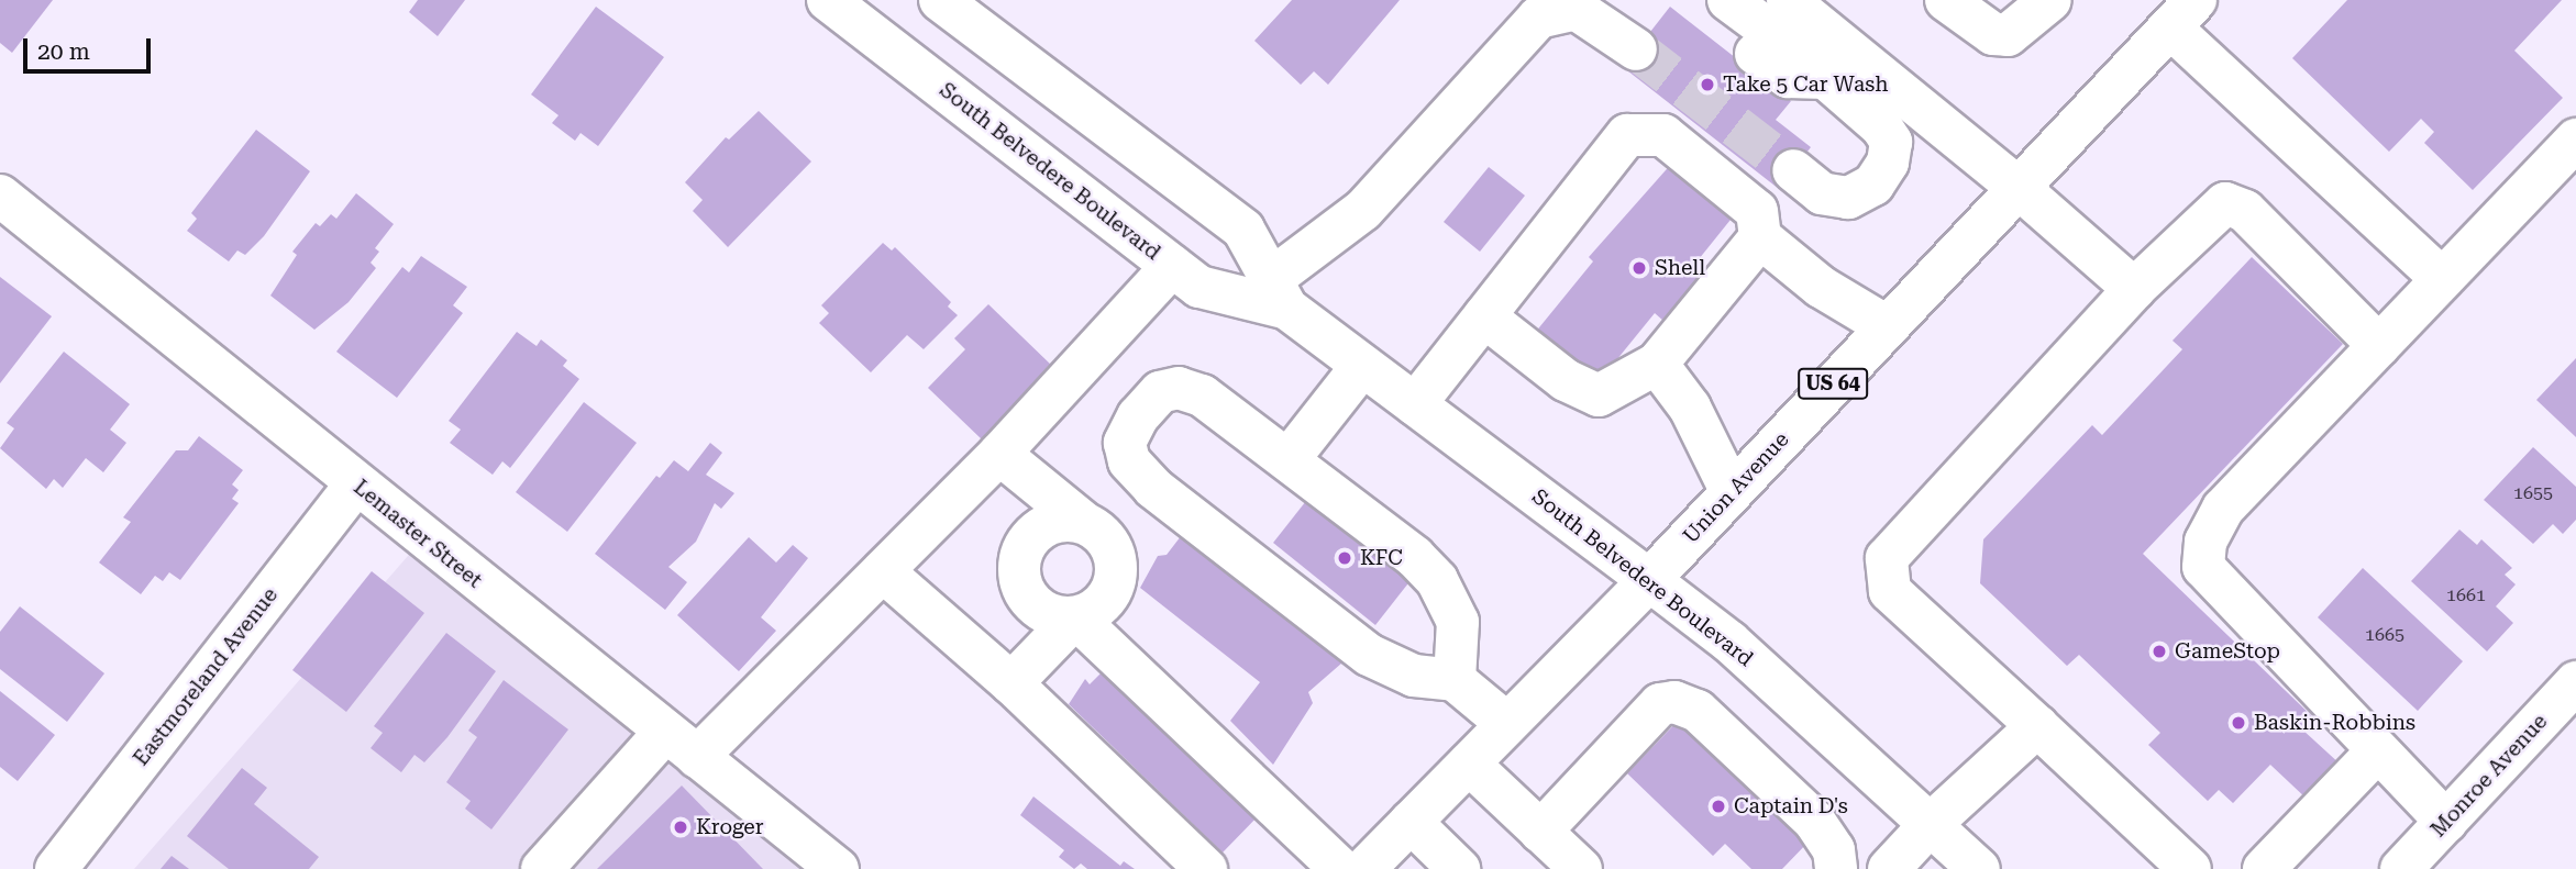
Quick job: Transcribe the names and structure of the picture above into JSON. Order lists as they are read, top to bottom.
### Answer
{
  "streets": {
    "street": [
      "South Belvedere Boulevard",
      "US 64",
      "Union Avenue",
      "Lemaster Street",
      "Eastmoreland Avenue",
      "Monroe Avenue"
    ]
  },
  "crossings": [
    ["South Belvedere Boulevard", "Union Avenue"],
    ["Lemaster Street", "Eastmoreland Avenue"]
  ],
  "places": [
    "Take 5 Car Wash",
    "Shell",
    "KFC",
    "GameStop",
    "Baskin-Robbins",
    "Captain D's",
    "Kroger"
  ],
  "house_numbers": ["1655", "1661", "1665"],
  "scale_bar": "20 m"
}
